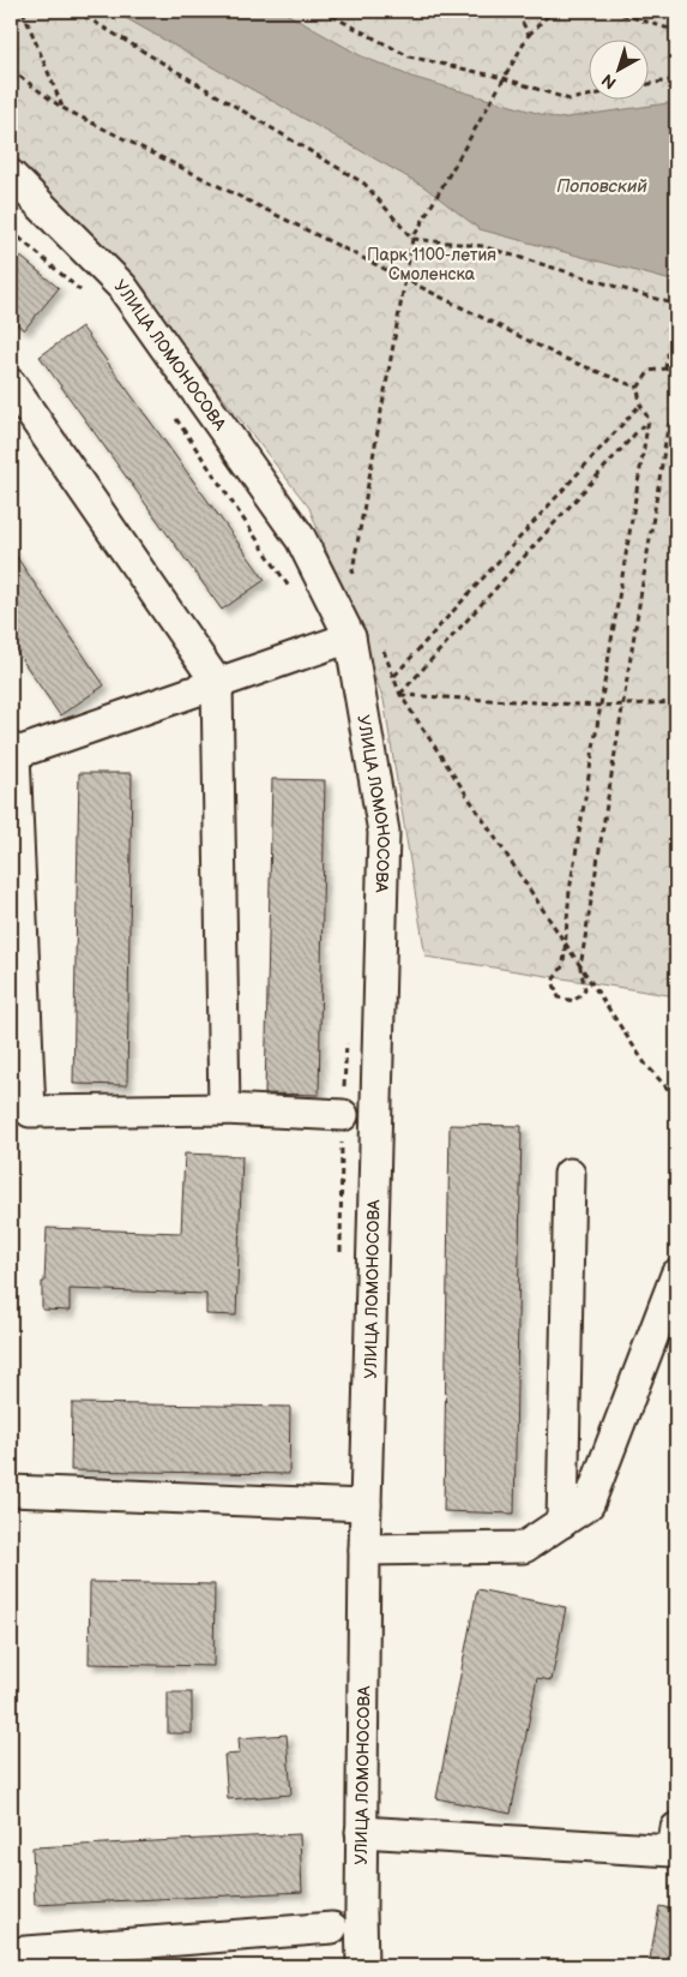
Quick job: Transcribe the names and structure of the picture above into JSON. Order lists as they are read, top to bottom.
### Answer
{
  "streets": {
    "street": ["УЛИЦА ЛОМОНОСОВА"]
  },
  "water": ["Поповский"],
  "parks": ["Парк 1100-летия Смоленска"],
  "north": "bottom left"
}
